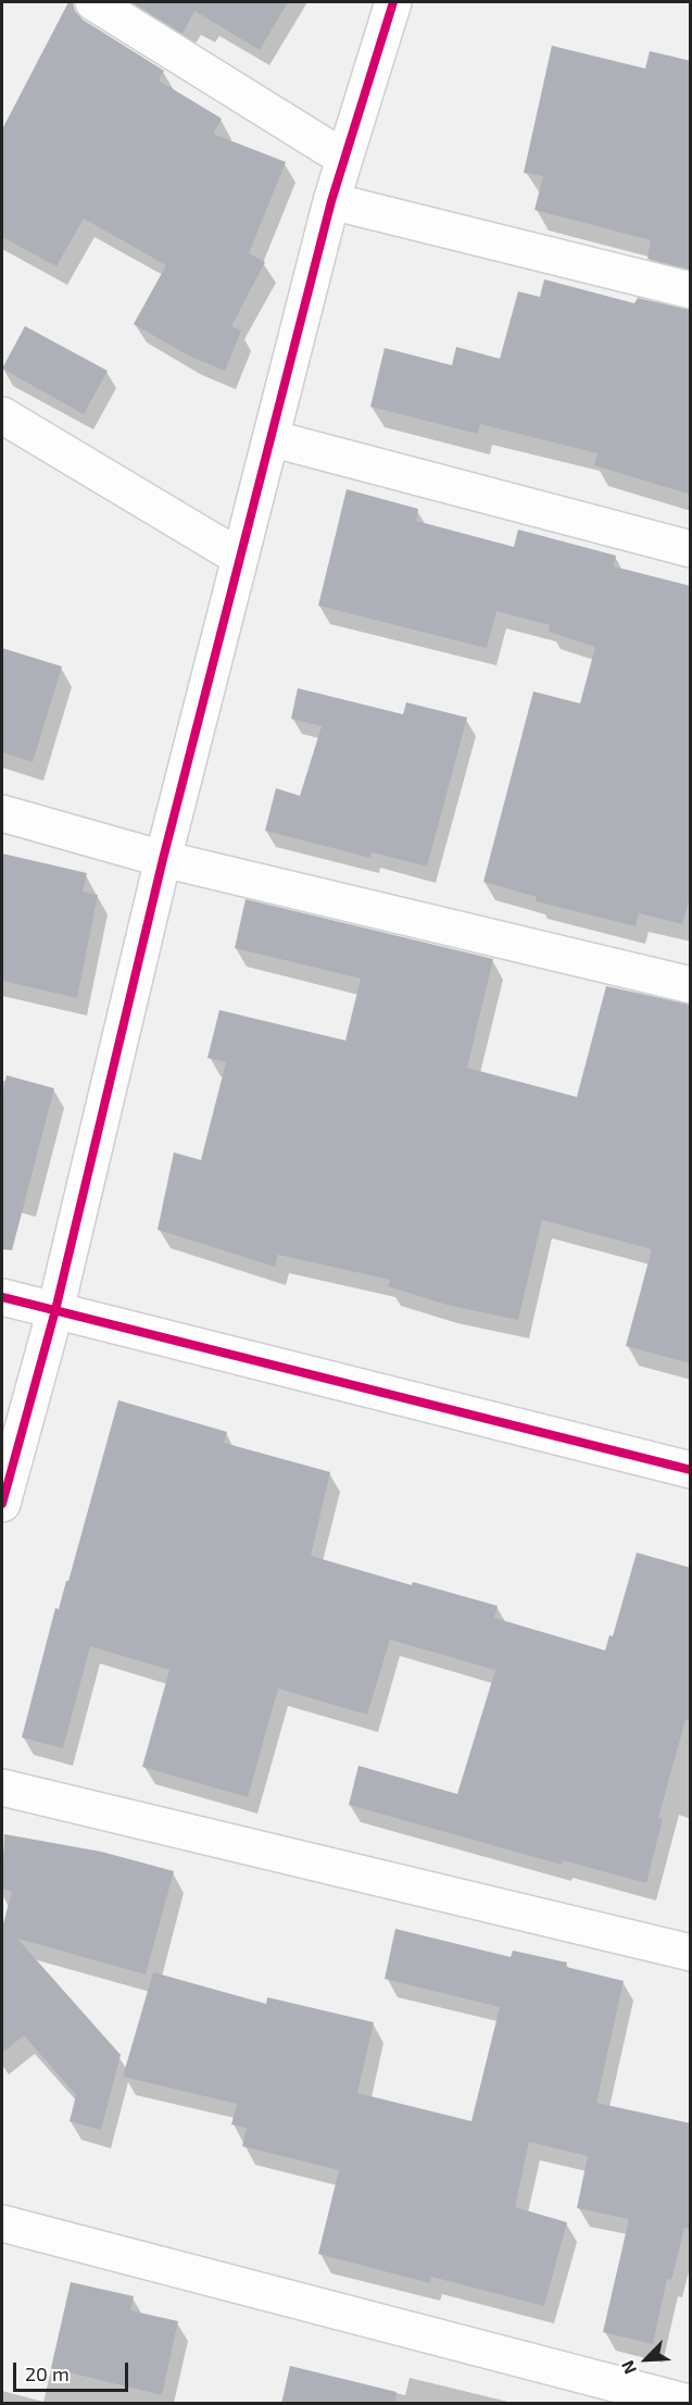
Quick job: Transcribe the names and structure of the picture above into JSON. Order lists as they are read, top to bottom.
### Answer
{
  "scale_bar": "20 m",
  "north": "bottom left"
}
